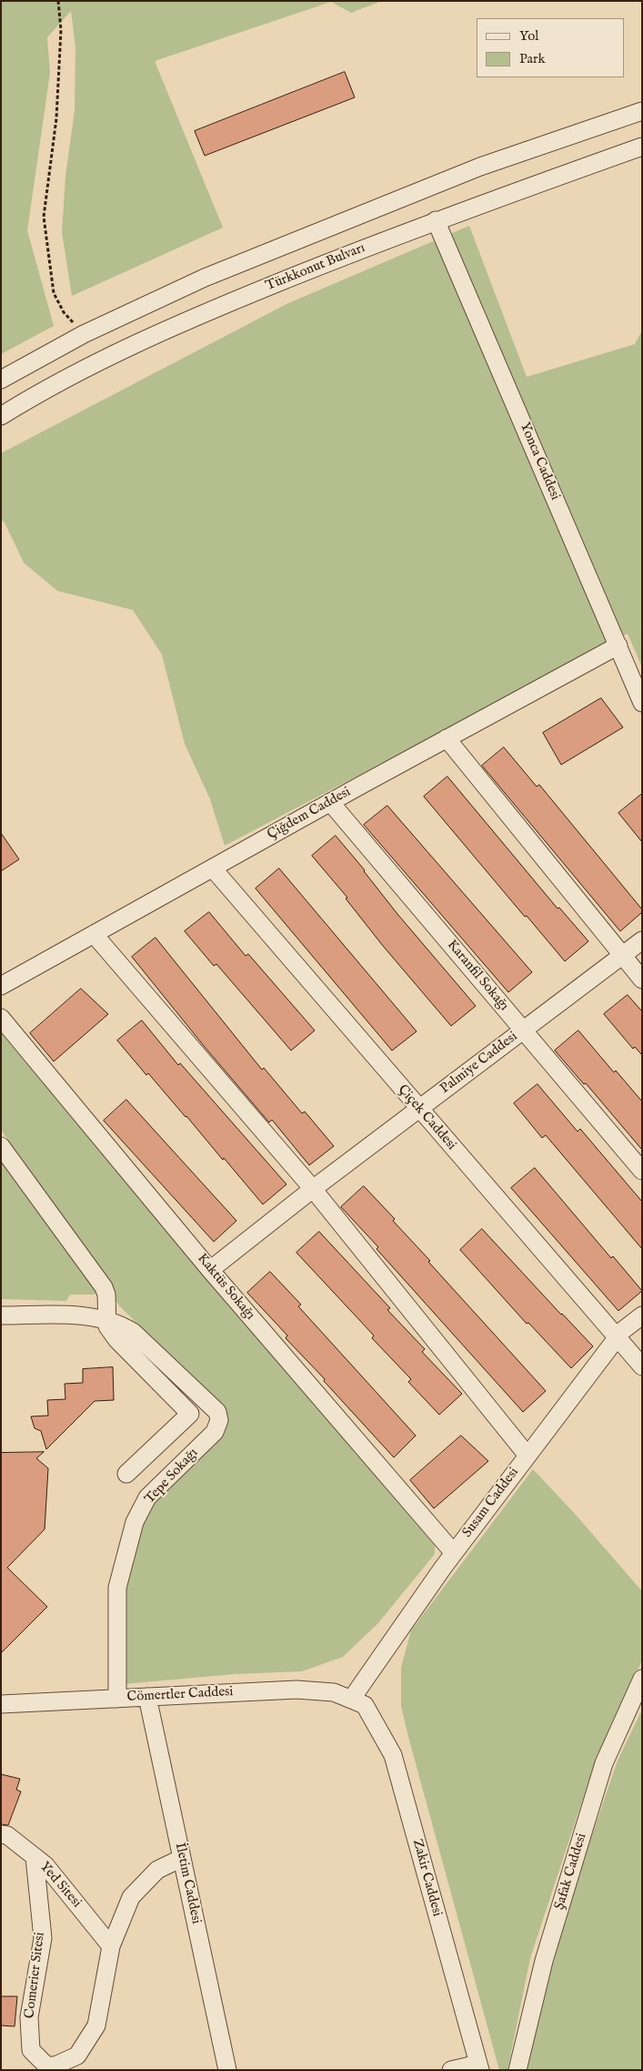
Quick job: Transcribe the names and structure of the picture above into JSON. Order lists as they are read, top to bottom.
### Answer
{
  "streets": {
    "street": [
      "Türkkonut Bulvarı",
      "Yonca Caddesi",
      "Çiğdem Caddesi",
      "Karanfil Sokağı",
      "Palmiye Caddesi",
      "Çiçek Caddesi",
      "Kaktüs Sokağı",
      "Tepe Sokağı",
      "Susam Caddesi",
      "Cömertler Caddesi",
      "Şafak Caddesi",
      "Zakir Caddesi",
      "İletim Caddesi",
      "Yed Sitesi",
      "Comerier Sitesi"
    ]
  },
  "crossings": [
    ["Türkkonut Bulvarı", "Yonca Caddesi"],
    ["Yonca Caddesi", "Çiğdem Caddesi"],
    ["Çiğdem Caddesi", "Karanfil Sokağı"],
    ["Çiğdem Caddesi", "Çiçek Caddesi"],
    ["Karanfil Sokağı", "Palmiye Caddesi"],
    ["Palmiye Caddesi", "Çiçek Caddesi"],
    ["Palmiye Caddesi", "Kaktüs Sokağı"],
    ["Çiçek Caddesi", "Susam Caddesi"],
    ["Kaktüs Sokağı", "Susam Caddesi"],
    ["Tepe Sokağı", "Cömertler Caddesi"],
    ["Susam Caddesi", "Cömertler Caddesi"],
    ["Susam Caddesi", "Zakir Caddesi"],
    ["Cömertler Caddesi", "Zakir Caddesi"],
    ["Cömertler Caddesi", "İletim Caddesi"],
    ["İletim Caddesi", "Comerier Sitesi"],
    ["Yed Sitesi", "Comerier Sitesi"]
  ],
  "legend": ["Yol", "Park"]
}
